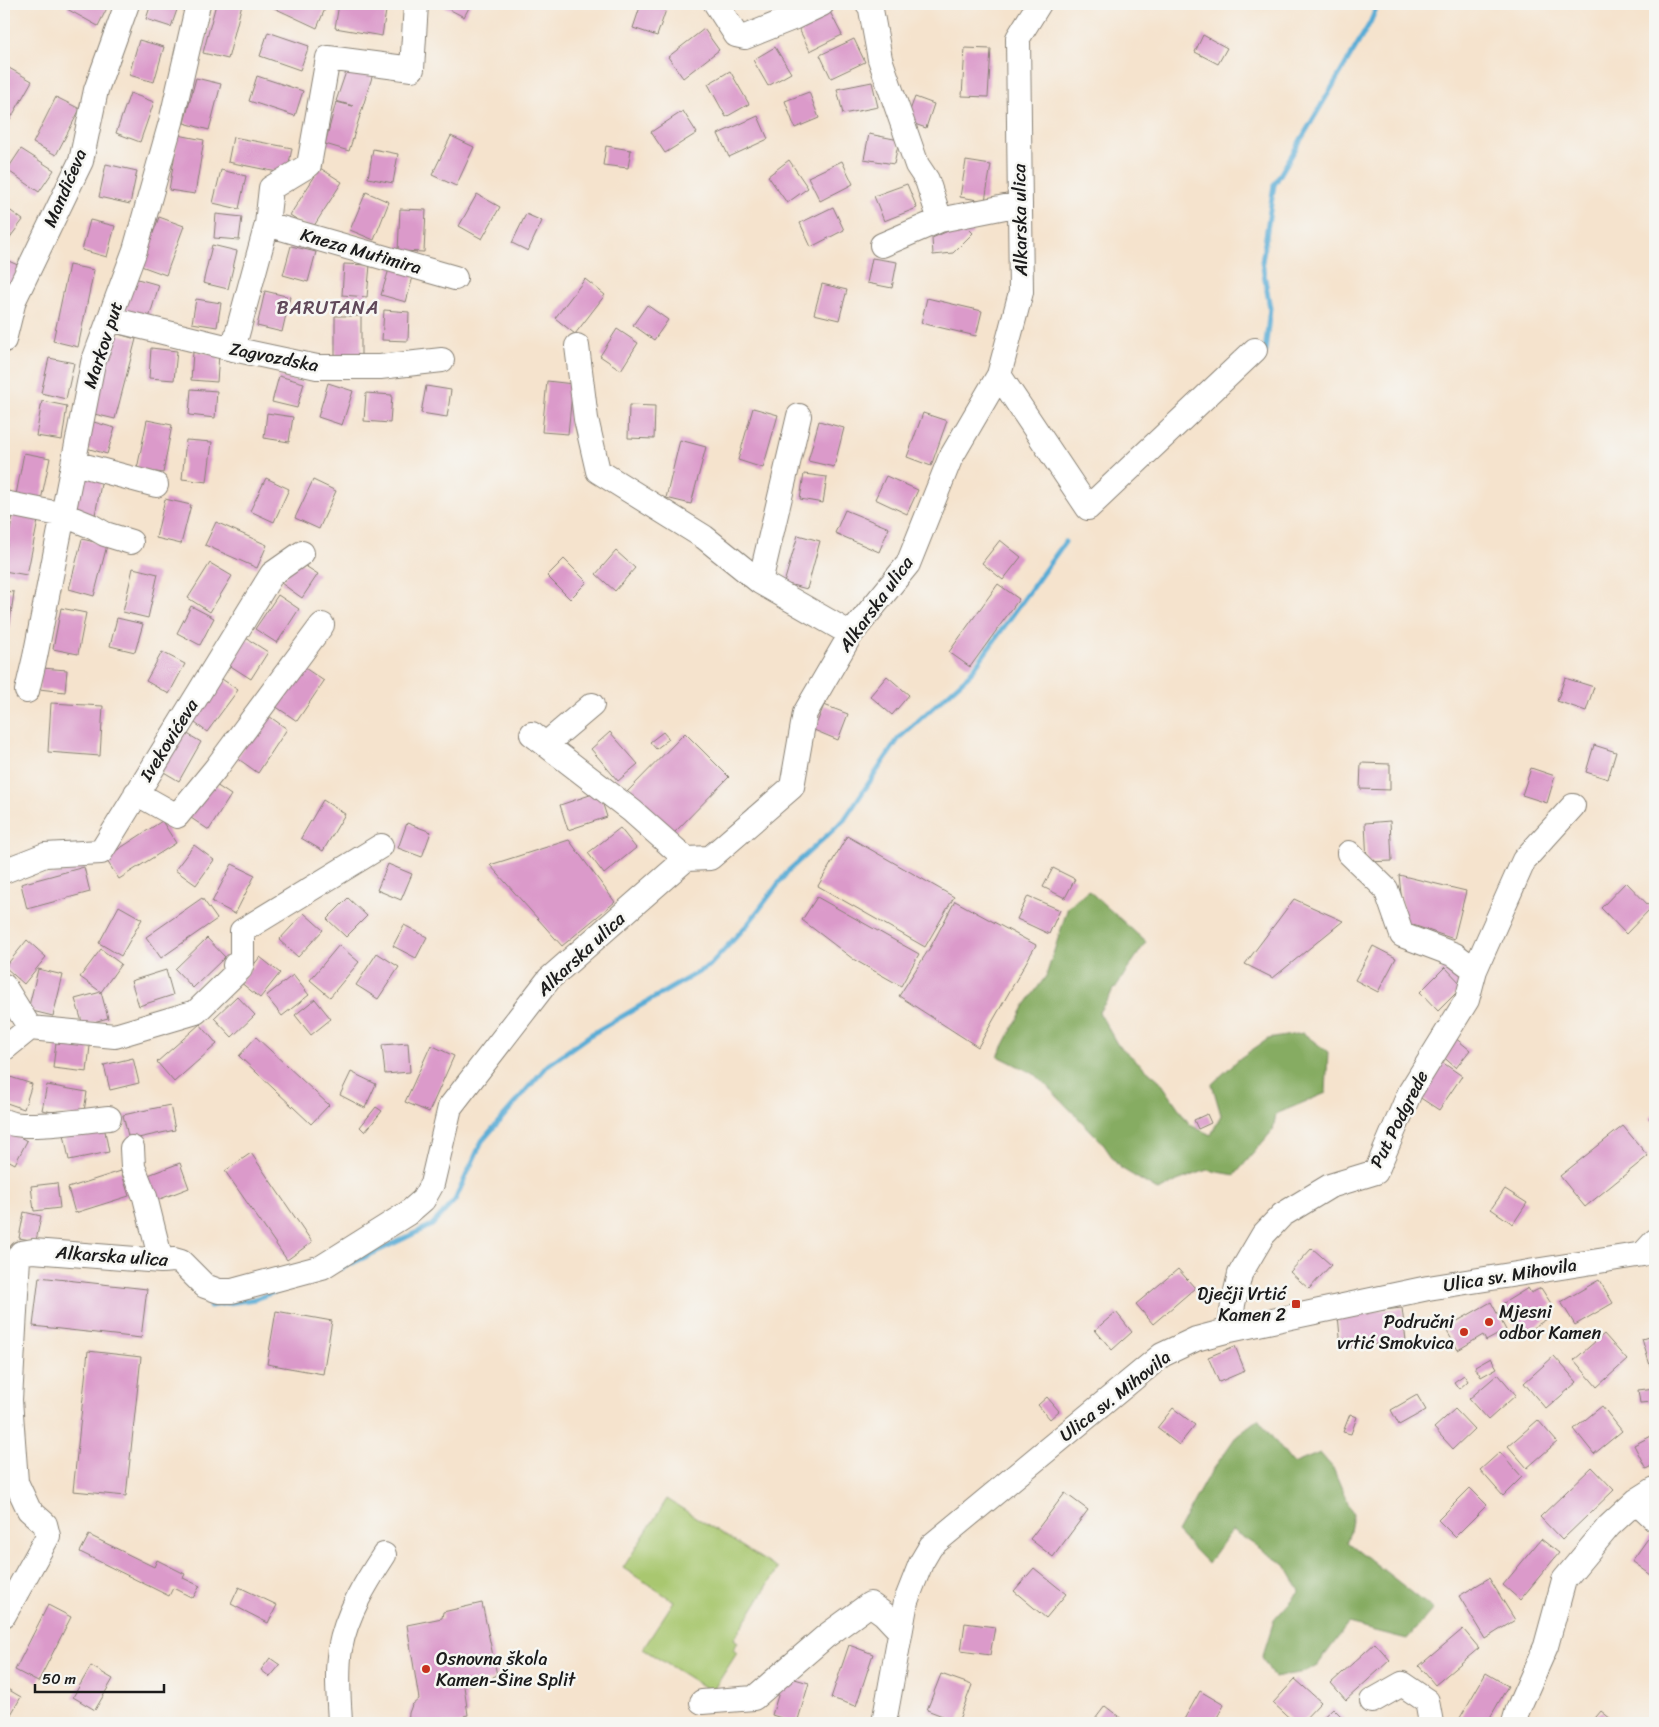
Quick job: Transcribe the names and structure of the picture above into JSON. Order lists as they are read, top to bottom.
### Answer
{
  "streets": {
    "street": [
      "Mandićeva",
      "Alkarska ulica",
      "Kneza Mutimira",
      "Markov put",
      "Zagvozdska",
      "Ivekovićeva",
      "Put Podgrede",
      "Ulica sv. Mihovila"
    ]
  },
  "crossings": [
    ["Markov put", "Zagvozdska"],
    ["Put Podgrede", "Ulica sv. Mihovila"]
  ],
  "districts": ["BARUTANA"],
  "places": {
    "transit": ["Dječji Vrtić Kamen 2"],
    "other": ["Mjesni odbor Kamen", "Područni vrtić Smokvica", "Osnovna škola Kamen-Šine Split"]
  },
  "scale_bar": "50 m"
}
